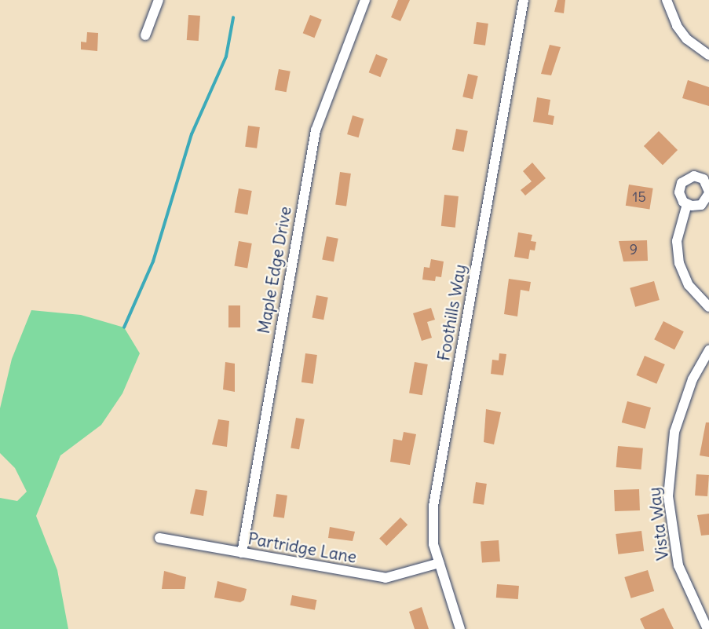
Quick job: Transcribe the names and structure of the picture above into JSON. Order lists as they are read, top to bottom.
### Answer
{
  "streets": {
    "street": [
      "Maple Edge Drive",
      "Foothills Way",
      "Vista Way",
      "Partridge Lane"
    ]
  },
  "crossings": [
    ["Maple Edge Drive", "Partridge Lane"],
    ["Foothills Way", "Partridge Lane"]
  ],
  "house_numbers": ["15", "9"]
}
